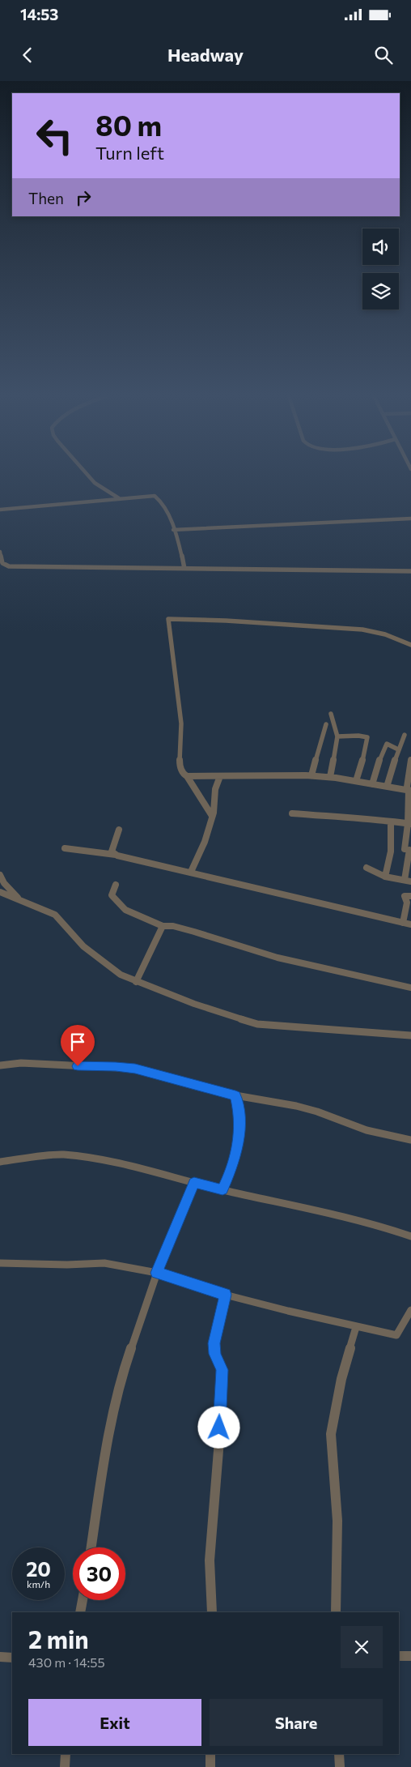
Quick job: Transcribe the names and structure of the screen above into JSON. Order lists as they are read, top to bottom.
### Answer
{
  "page": {
    "status": "14:53",
    "header": "Headway",
    "turn": ["80 m", "Turn left"],
    "then": "Then",
    "speed": "20 km/h",
    "limit": "30",
    "heading": ["2 min", "430 m · 14:55"],
    "buttons": ["Exit", "Share"]
  }
}
